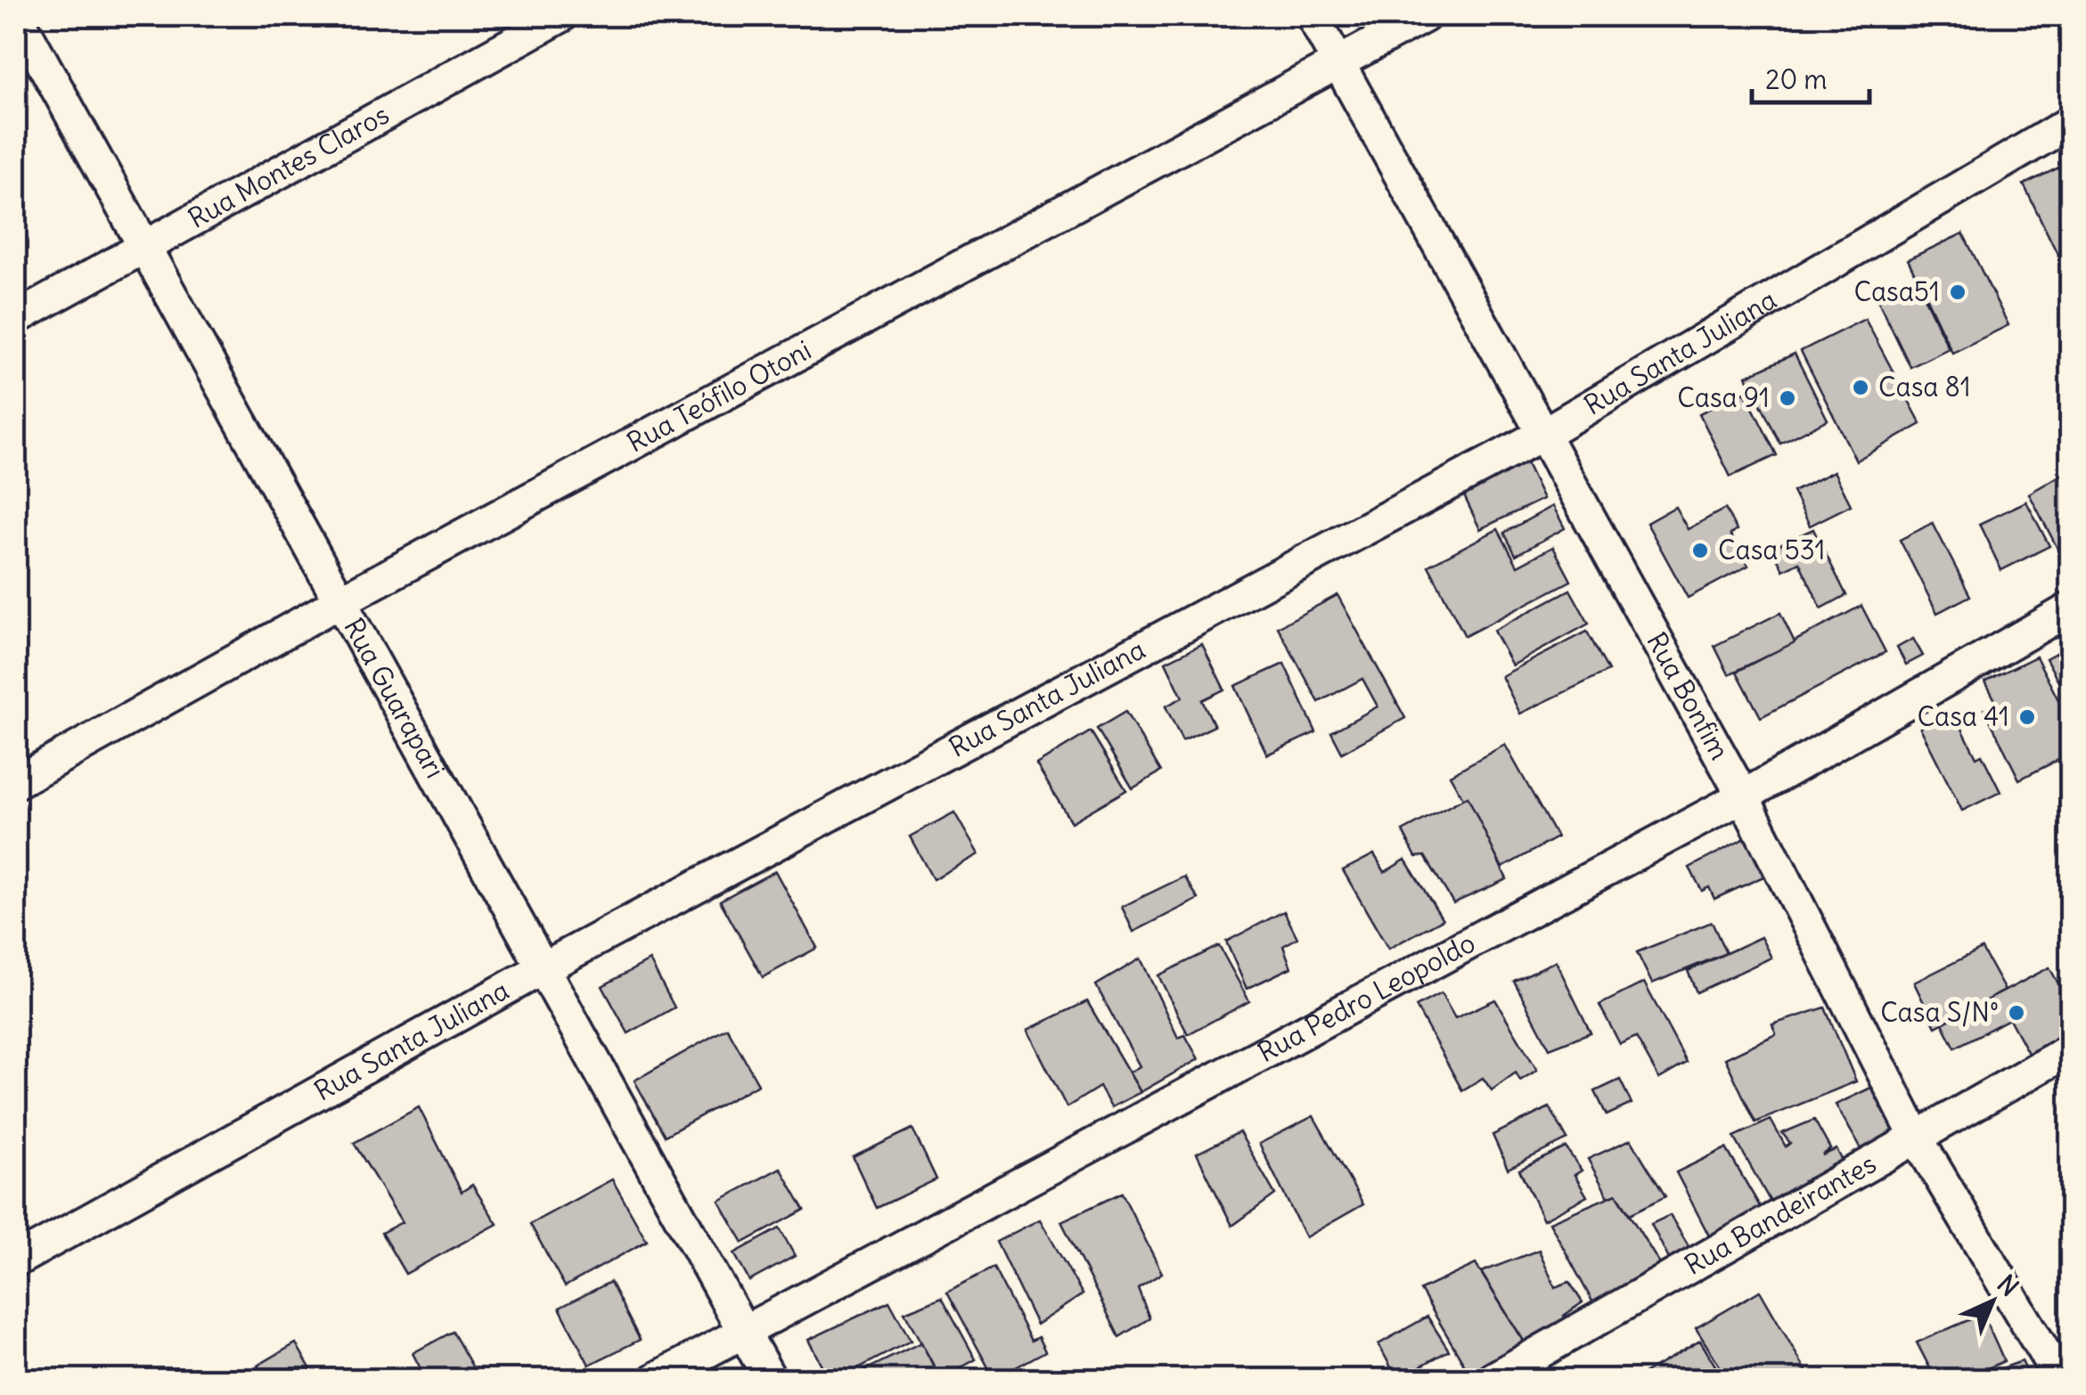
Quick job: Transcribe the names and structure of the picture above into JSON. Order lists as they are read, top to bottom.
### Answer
{
  "streets": {
    "street": [
      "Rua Montes Claros",
      "Rua Santa Juliana",
      "Rua Teófilo Otoni",
      "Rua Bonfim",
      "Rua Guarapari",
      "Rua Pedro Leopoldo",
      "Rua Bandeirantes"
    ]
  },
  "crossings": [
    ["Rua Montes Claros", "Rua Guarapari"],
    ["Rua Santa Juliana", "Rua Bonfim"],
    ["Rua Santa Juliana", "Rua Guarapari"],
    ["Rua Teófilo Otoni", "Rua Bonfim"],
    ["Rua Teófilo Otoni", "Rua Guarapari"],
    ["Rua Bonfim", "Rua Pedro Leopoldo"],
    ["Rua Bonfim", "Rua Bandeirantes"],
    ["Rua Guarapari", "Rua Pedro Leopoldo"]
  ],
  "places": [
    "Casa51",
    "Casa 81",
    "Casa 91",
    "Casa 531",
    "Casa 41",
    "Casa S/N°"
  ],
  "scale_bar": "20 m",
  "north": "top right"
}
